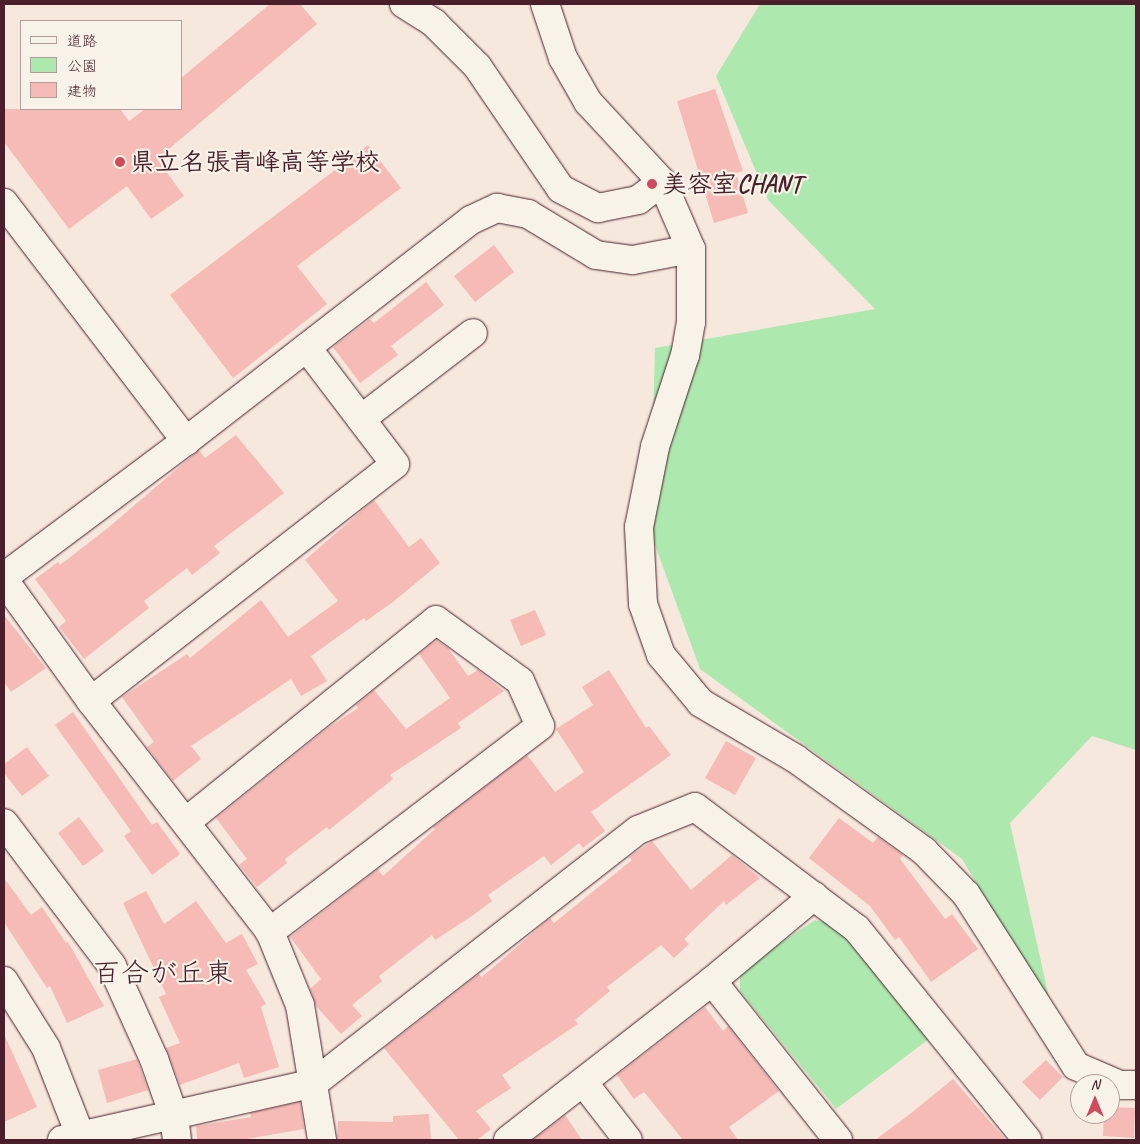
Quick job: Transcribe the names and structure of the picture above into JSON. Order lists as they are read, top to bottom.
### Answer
{
  "districts": ["百合が丘東"],
  "places": ["県立名張青峰高等学校", "美容室CHANT"],
  "legend": ["道路", "公園", "建物"],
  "north": "top"
}
